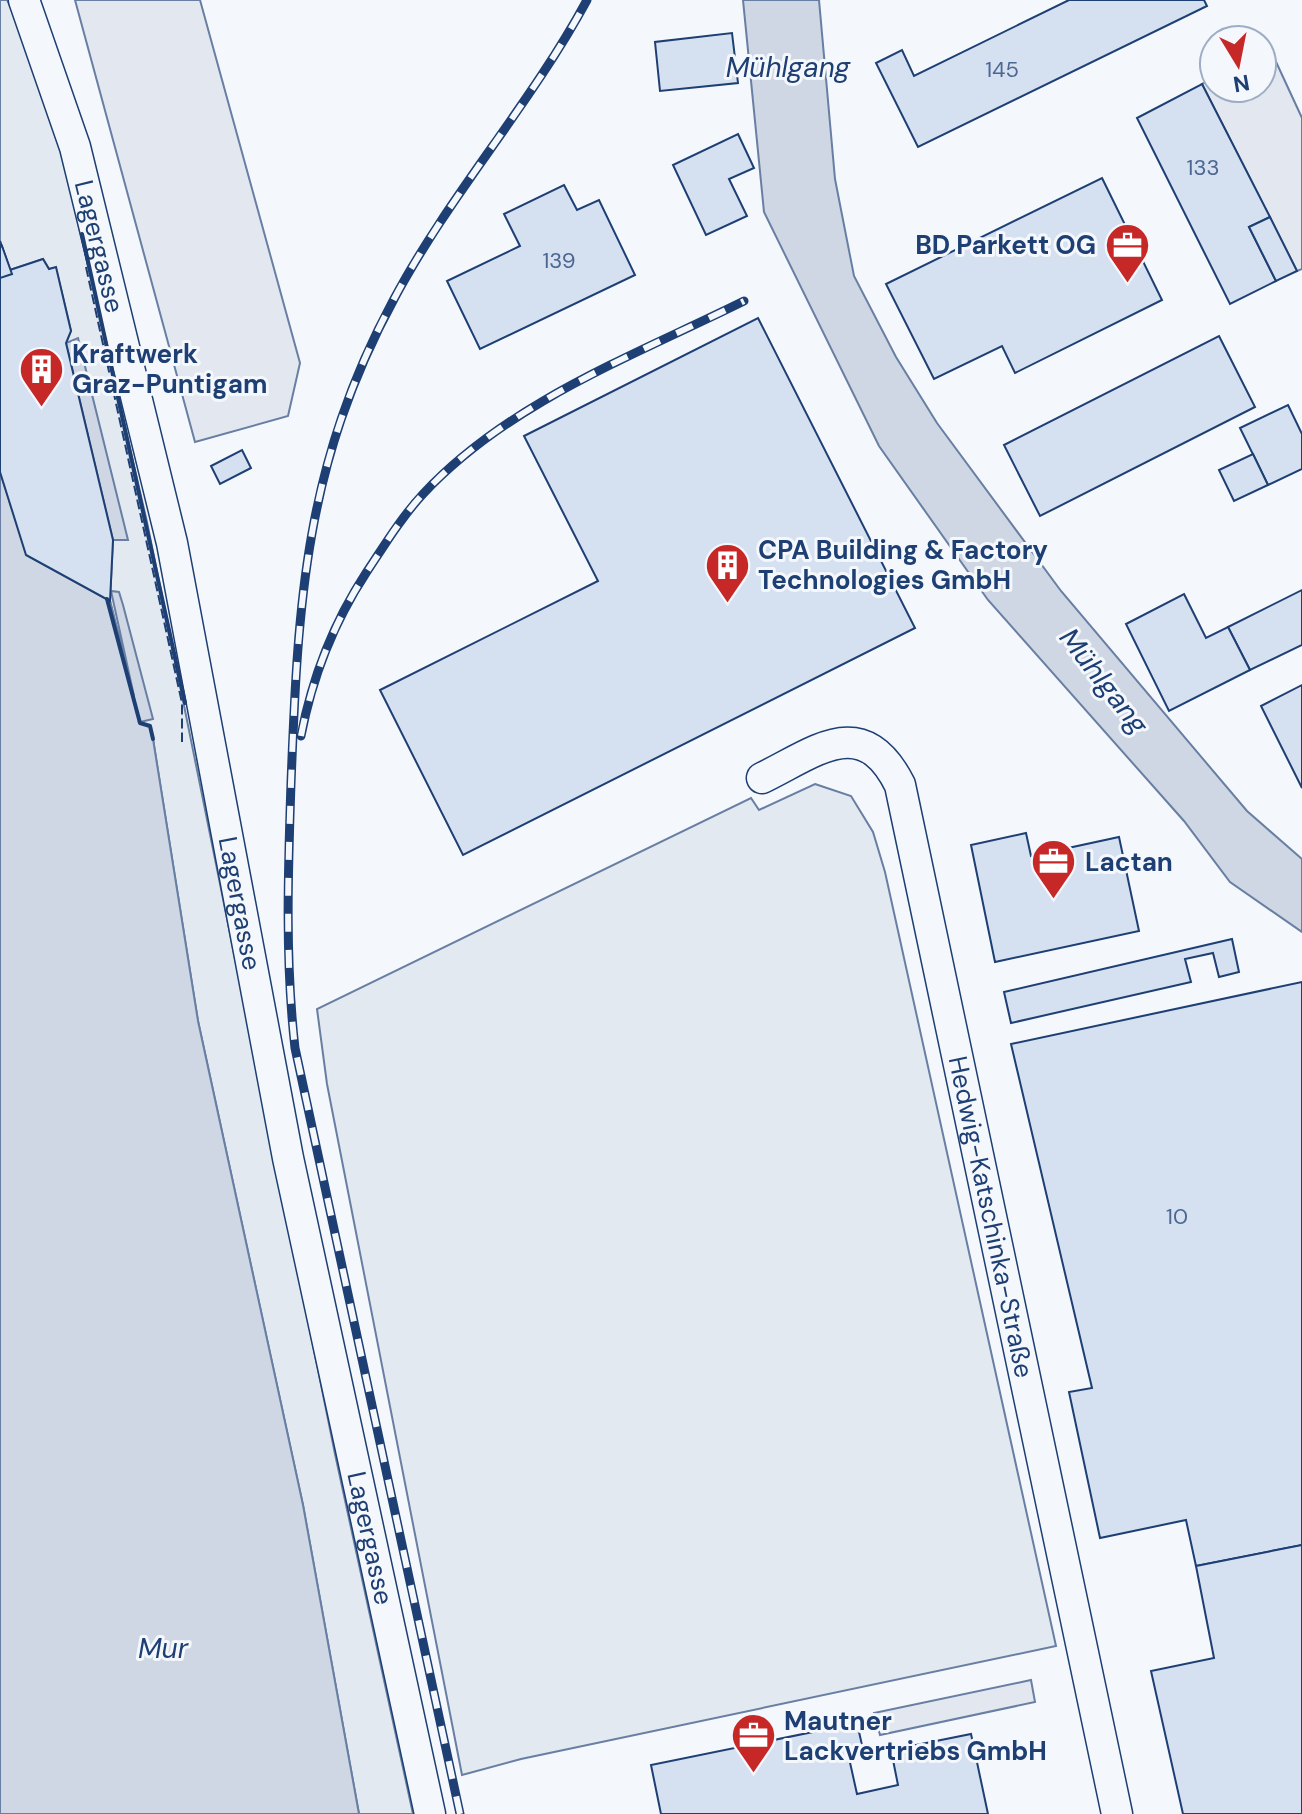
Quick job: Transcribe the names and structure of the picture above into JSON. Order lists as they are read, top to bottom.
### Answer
{
  "streets": {
    "street": ["Lagergasse", "Hedwig-Katschinka-Straße"]
  },
  "water": ["Mühlgang", "Mur"],
  "places": {
    "office": ["BD Parkett OG", "Lactan", "Mautner Lackvertriebs GmbH"],
    "building": ["Kraftwerk Graz-Puntigam", "CPA Building & Factory Technologies GmbH"]
  },
  "house_numbers": [
    "145",
    "133",
    "139",
    "10"
  ],
  "north": "bottom"
}
